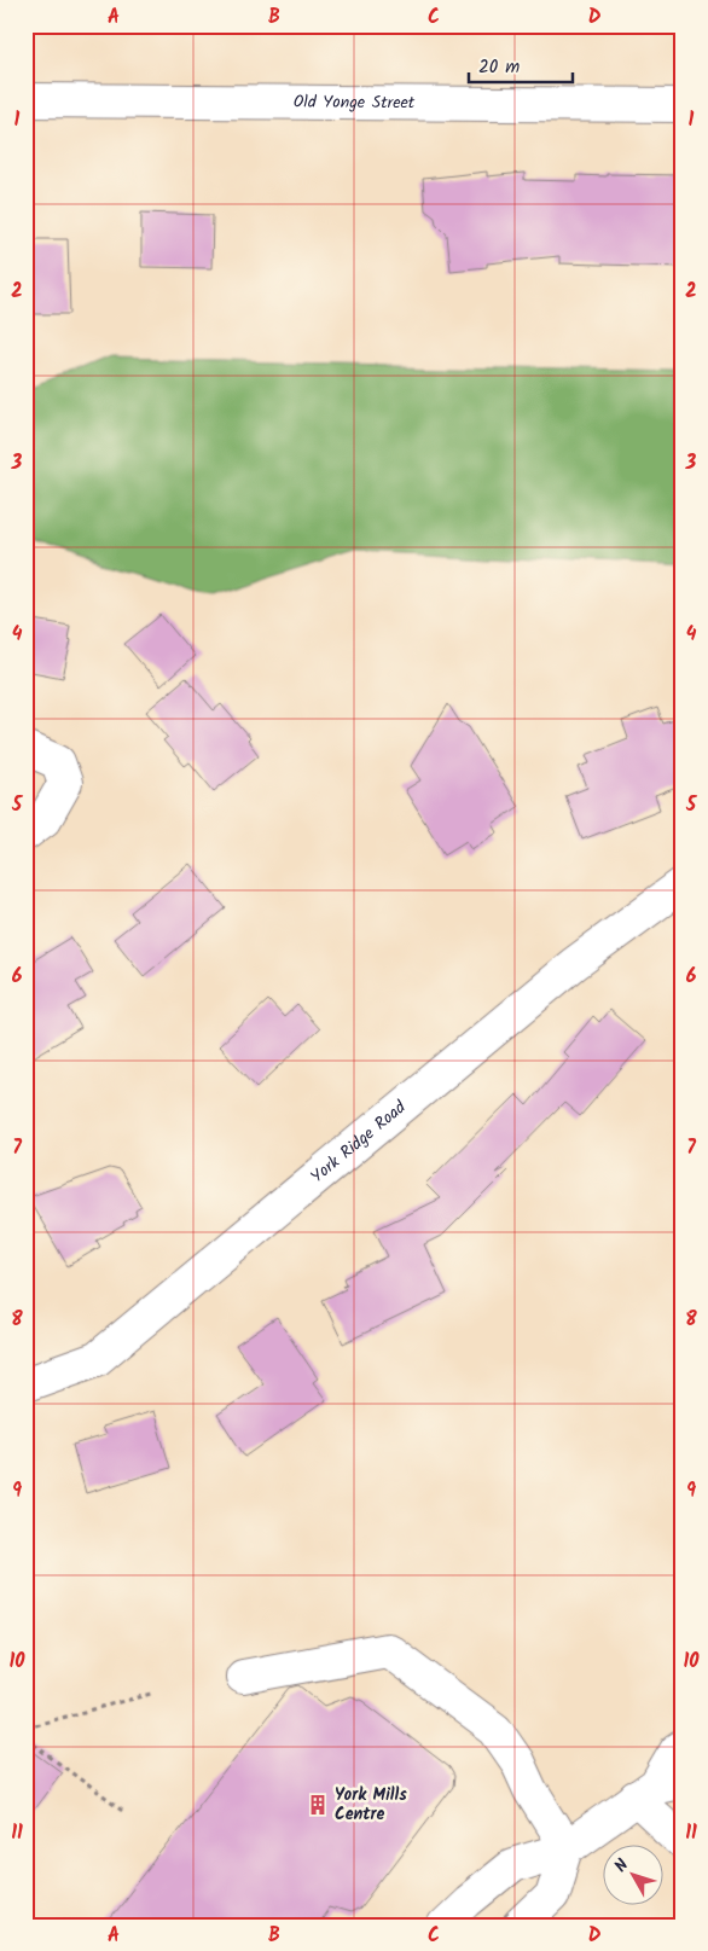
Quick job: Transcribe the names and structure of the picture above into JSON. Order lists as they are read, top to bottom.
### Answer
{
  "streets": {
    "street": ["Old Yonge Street", "York Ridge Road"]
  },
  "places": {
    "building": ["York Mills Centre"]
  },
  "scale_bar": "20 m",
  "north": "top left",
  "grid": {
    "columns": [
      "A",
      "B",
      "C",
      "D"
    ],
    "rows": [
      "1",
      "2",
      "3",
      "4",
      "5",
      "6",
      "7",
      "8",
      "9",
      "10",
      "11"
    ]
  }
}
